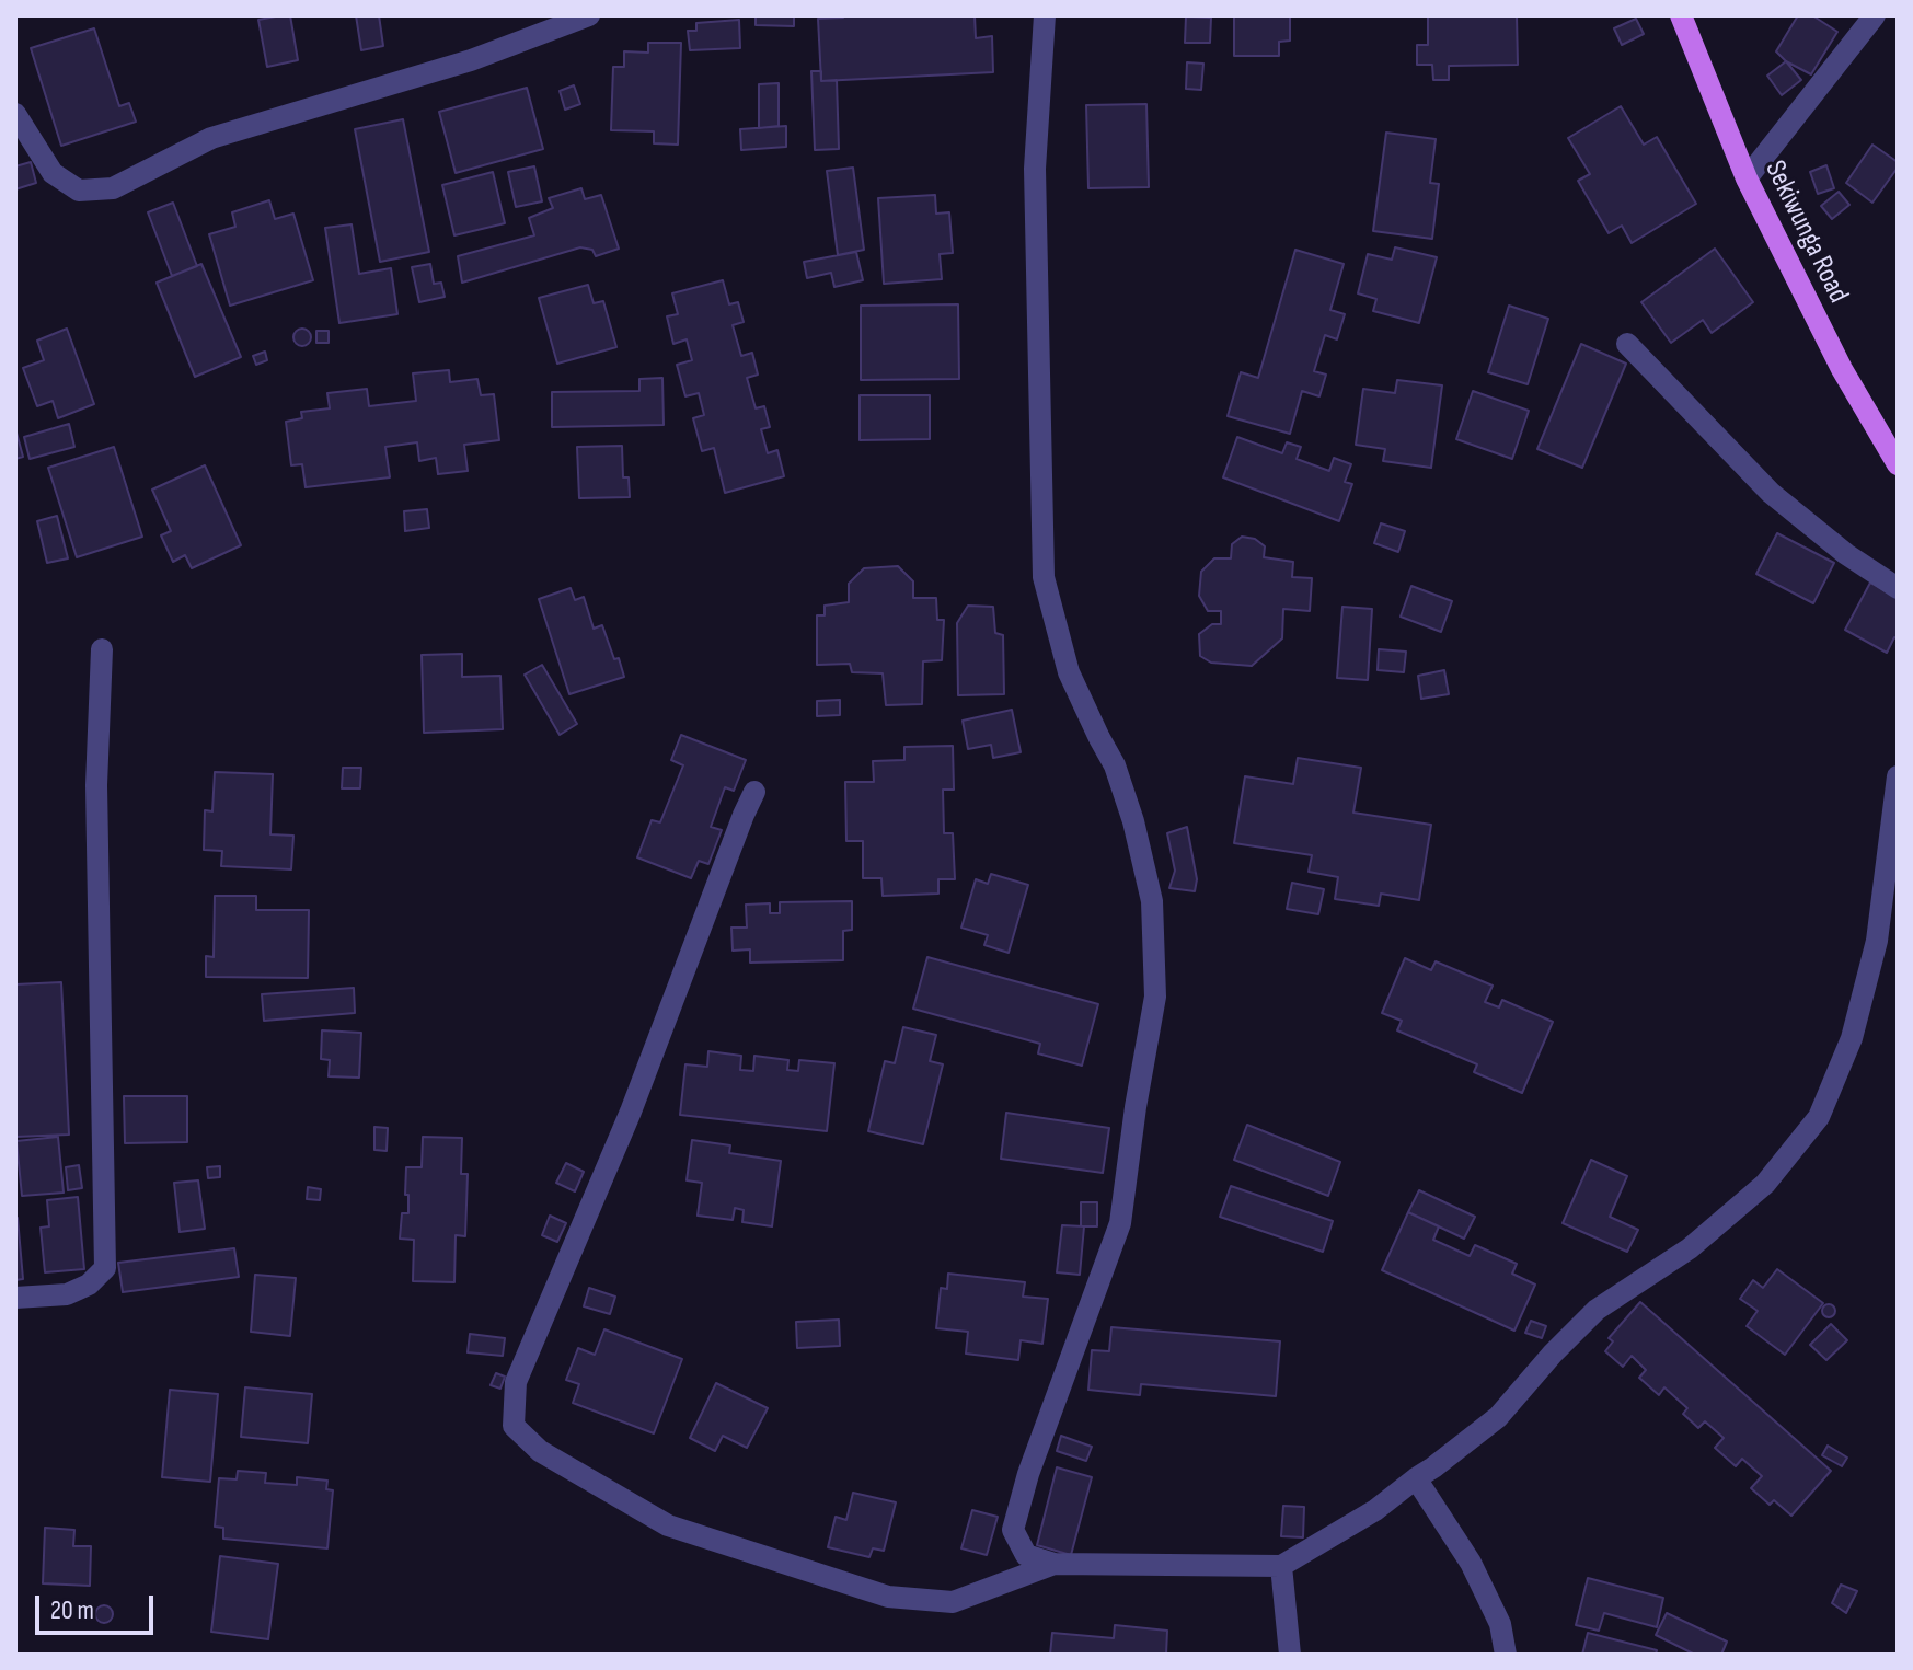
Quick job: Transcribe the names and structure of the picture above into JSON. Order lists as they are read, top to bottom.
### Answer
{
  "streets": {
    "main road": ["Sekiwunga Road"]
  },
  "scale_bar": "20 m"
}
